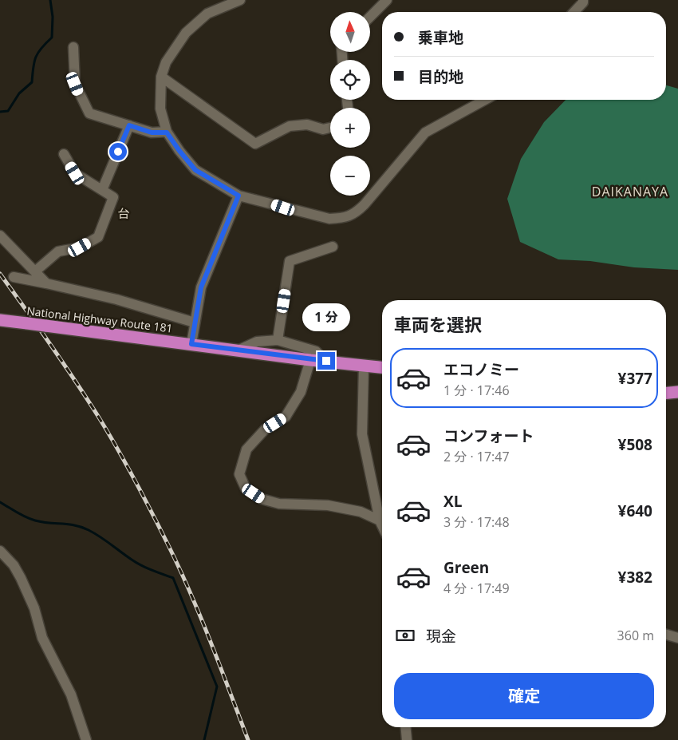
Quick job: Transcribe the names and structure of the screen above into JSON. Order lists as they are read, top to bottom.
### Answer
{
  "streets": {
    "highway": ["National Highway Route 181"]
  },
  "districts": ["DAIKANAYA", "台"],
  "north": "top",
  "page": {
    "map_buttons": ["+", "−"],
    "banner": ["乗車地", "目的地"],
    "heading": "車両を選択",
    "bubble": "1 分",
    "list": [
      {
        "name": "エコノミー",
        "note": "1 分 · 17:46",
        "value": "¥377"
      },
      {
        "name": "コンフォート",
        "note": "2 分 · 17:47",
        "value": "¥508"
      },
      {
        "name": "XL",
        "note": "3 分 · 17:48",
        "value": "¥640"
      },
      {
        "name": "Green",
        "note": "4 分 · 17:49",
        "value": "¥382"
      }
    ],
    "pay": ["現金", "360 m"],
    "buttons": "確定"
  }
}
